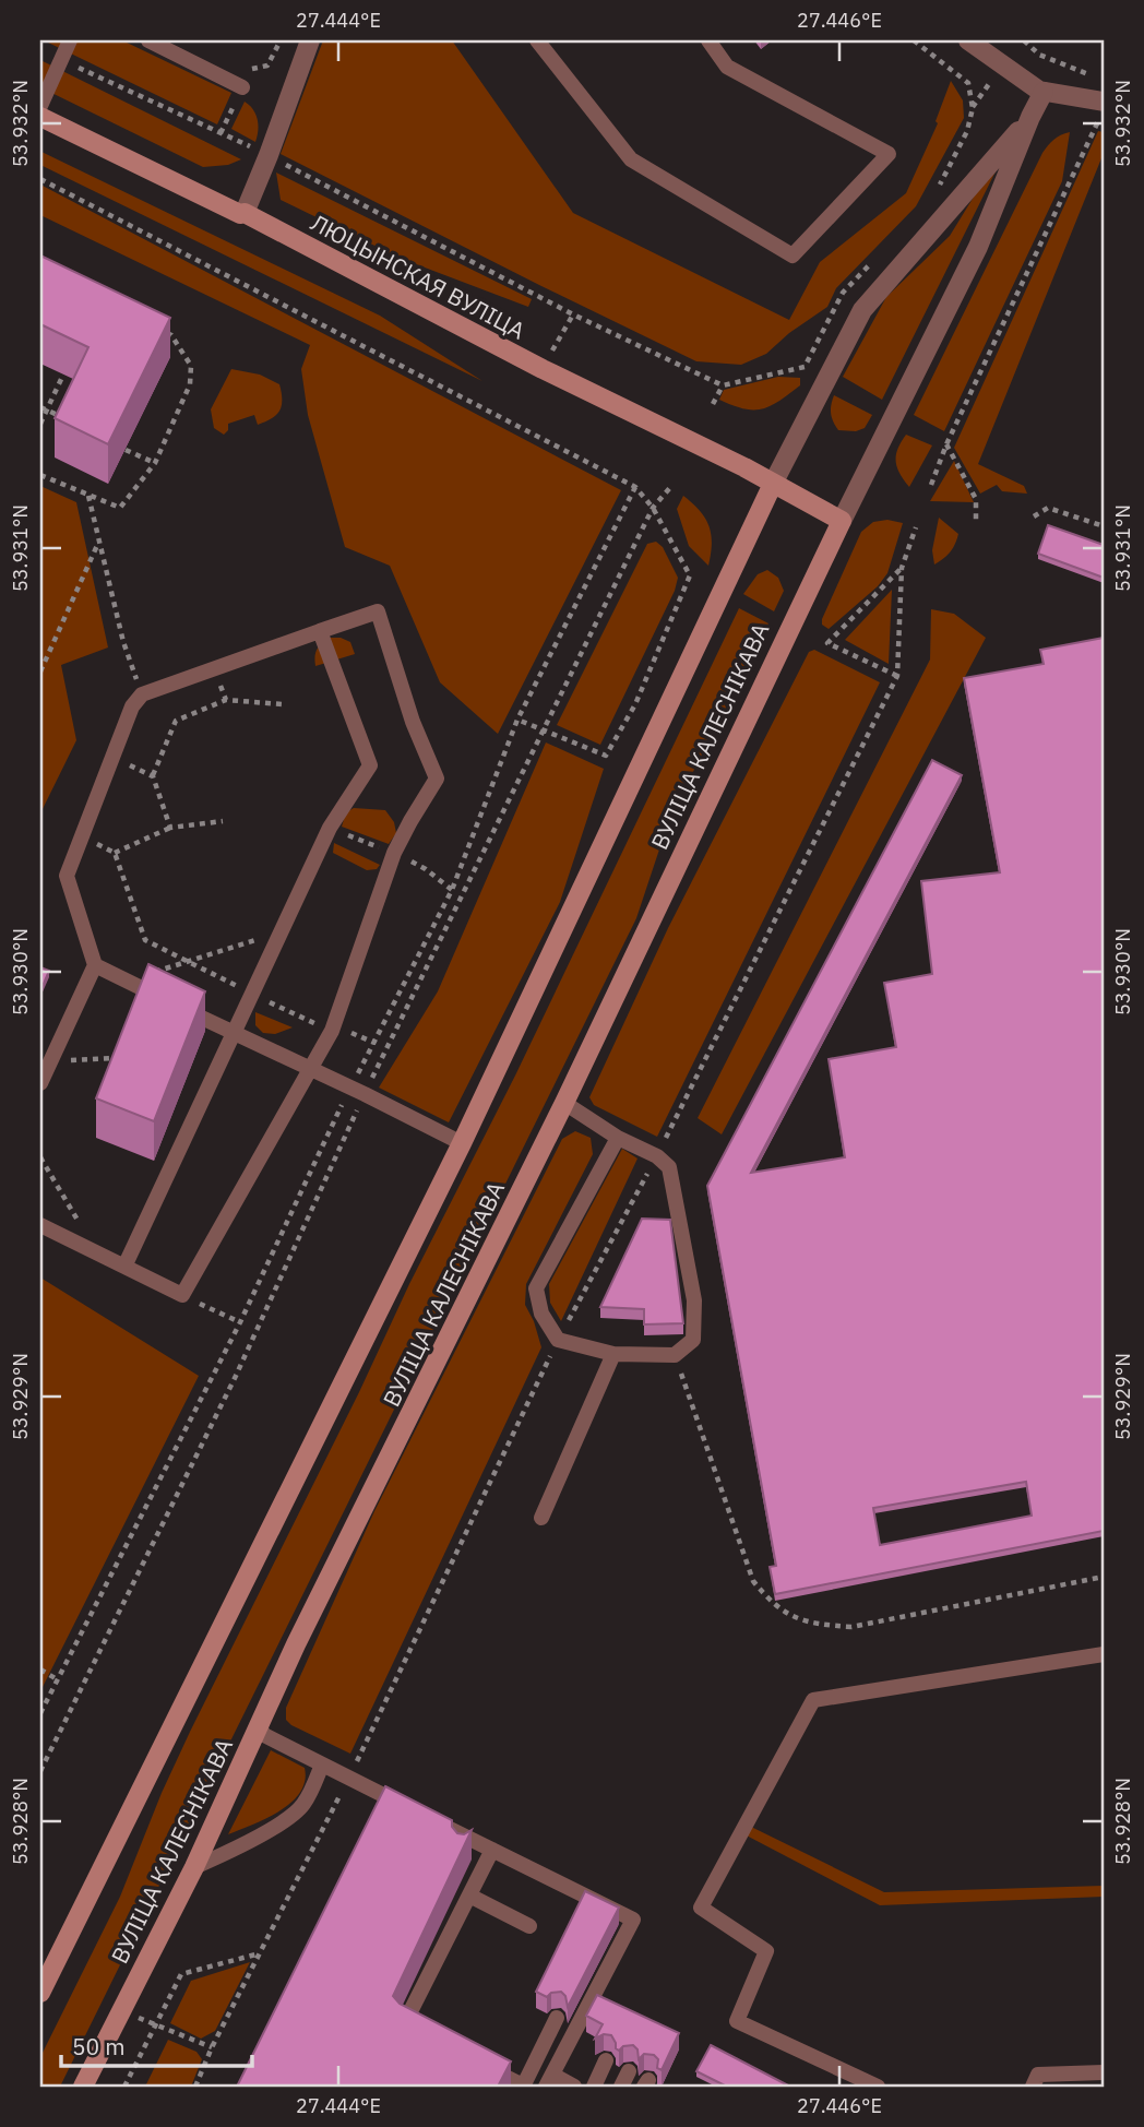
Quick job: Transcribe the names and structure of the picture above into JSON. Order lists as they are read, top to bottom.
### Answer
{
  "streets": {
    "main road": ["ЛЮЦЫНСКАЯ ВУЛІЦА", "ВУЛІЦА КАЛЕСНІКАВА"]
  },
  "crossings": [
    ["ЛЮЦЫНСКАЯ ВУЛІЦА", "ВУЛІЦА КАЛЕСНІКАВА"]
  ],
  "scale_bar": "50 m",
  "coordinates": [
    "27.444°E",
    "27.446°E",
    "53.932°N",
    "53.931°N",
    "53.930°N",
    "53.929°N",
    "53.928°N"
  ]
}
